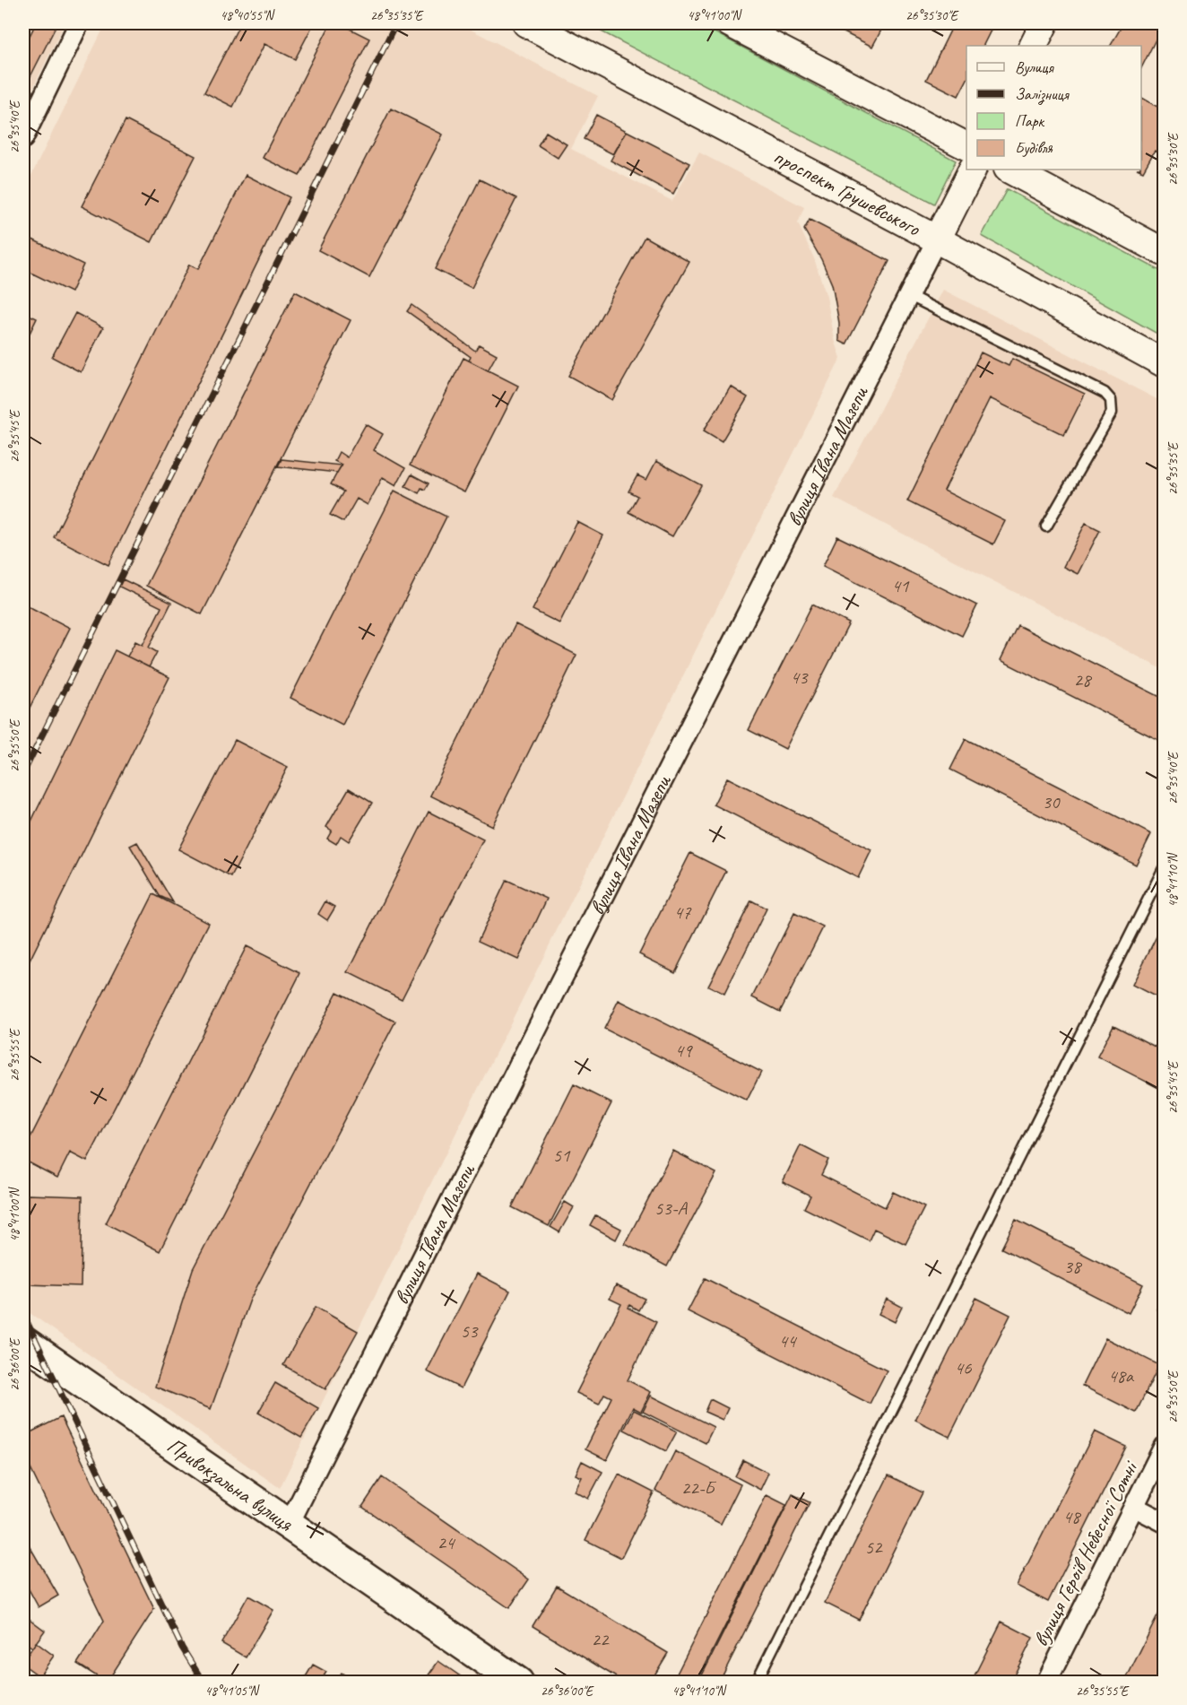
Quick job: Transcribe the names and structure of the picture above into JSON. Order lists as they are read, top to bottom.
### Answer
{
  "streets": {
    "main road": ["проспект Грушевського", "вулиця Івана Мазепи", "Привокзальна вулиця"],
    "street": ["вулиця Героїв Небесної Сотні"]
  },
  "crossings": [
    ["проспект Грушевського", "вулиця Івана Мазепи"],
    ["вулиця Івана Мазепи", "Привокзальна вулиця"]
  ],
  "house_numbers": [
    "41",
    "43",
    "28",
    "30",
    "47",
    "49",
    "51",
    "53-А",
    "38",
    "53",
    "44",
    "46",
    "48а",
    "22-Б",
    "48",
    "24",
    "52",
    "22"
  ],
  "legend": [
    "Вулиця",
    "Залізниця",
    "Парк",
    "Будівля"
  ],
  "coordinates": [
    "48°40'55\"N",
    "26°35'35\"E",
    "48°41'00\"N",
    "26°35'30\"E",
    "26°35'40\"E",
    "26°35'45\"E",
    "26°35'50\"E",
    "48°41'10\"N",
    "26°35'55\"E",
    "26°36'00\"E",
    "48°41'05\"N"
  ]
}
